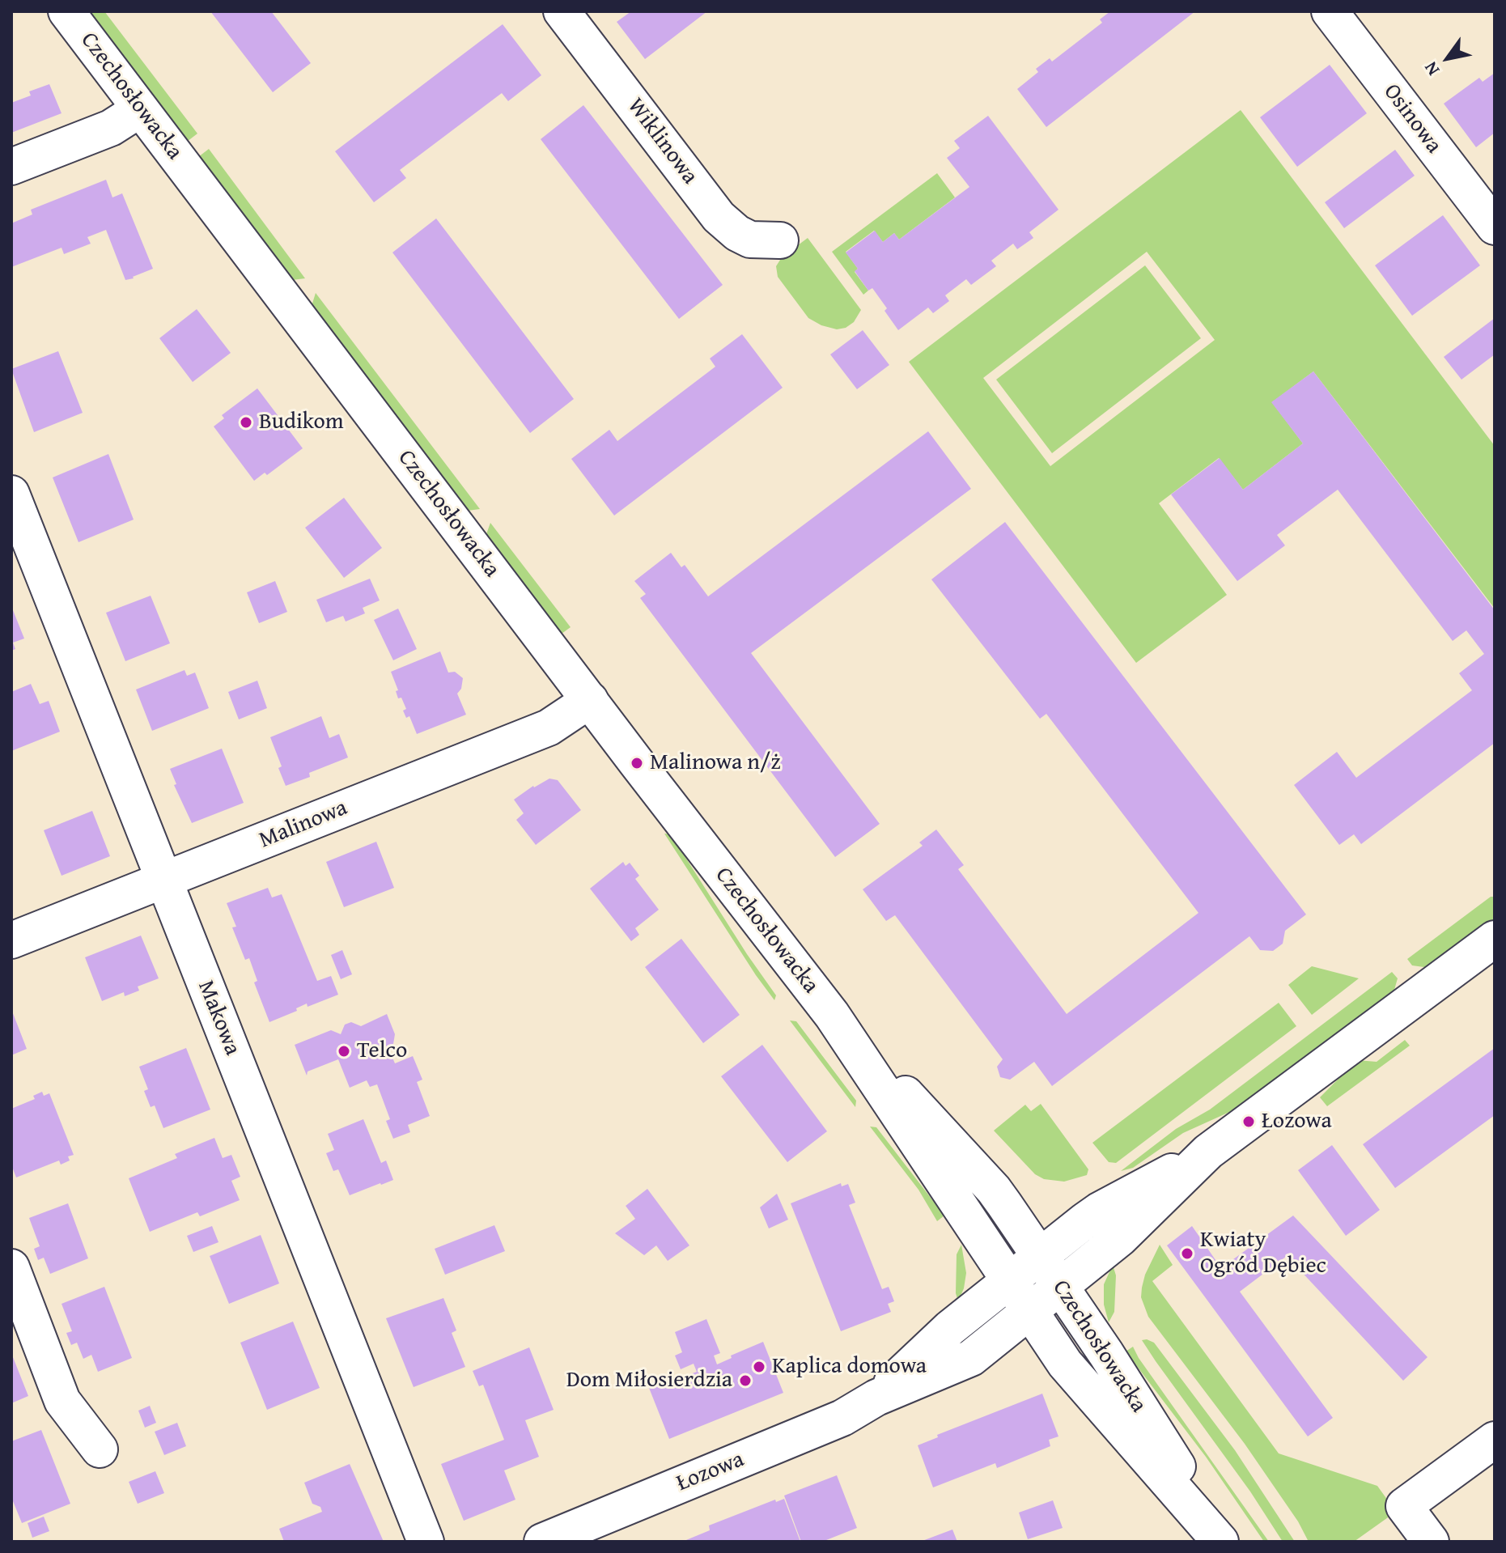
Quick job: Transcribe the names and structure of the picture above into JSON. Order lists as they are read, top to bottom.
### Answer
{
  "streets": {
    "street": [
      "Czechosłowacka",
      "Osinowa",
      "Wiklinowa",
      "Malinowa",
      "Makowa",
      "Łozowa"
    ]
  },
  "crossings": [
    ["Czechosłowacka", "Malinowa"],
    ["Czechosłowacka", "Łozowa"],
    ["Malinowa", "Makowa"]
  ],
  "places": [
    "Budikom",
    "Malinowa n/ż",
    "Telco",
    "Łozowa",
    "Kwiaty Ogród Dębiec",
    "Kaplica domowa",
    "Dom Miłosierdzia"
  ],
  "north": "bottom left"
}
